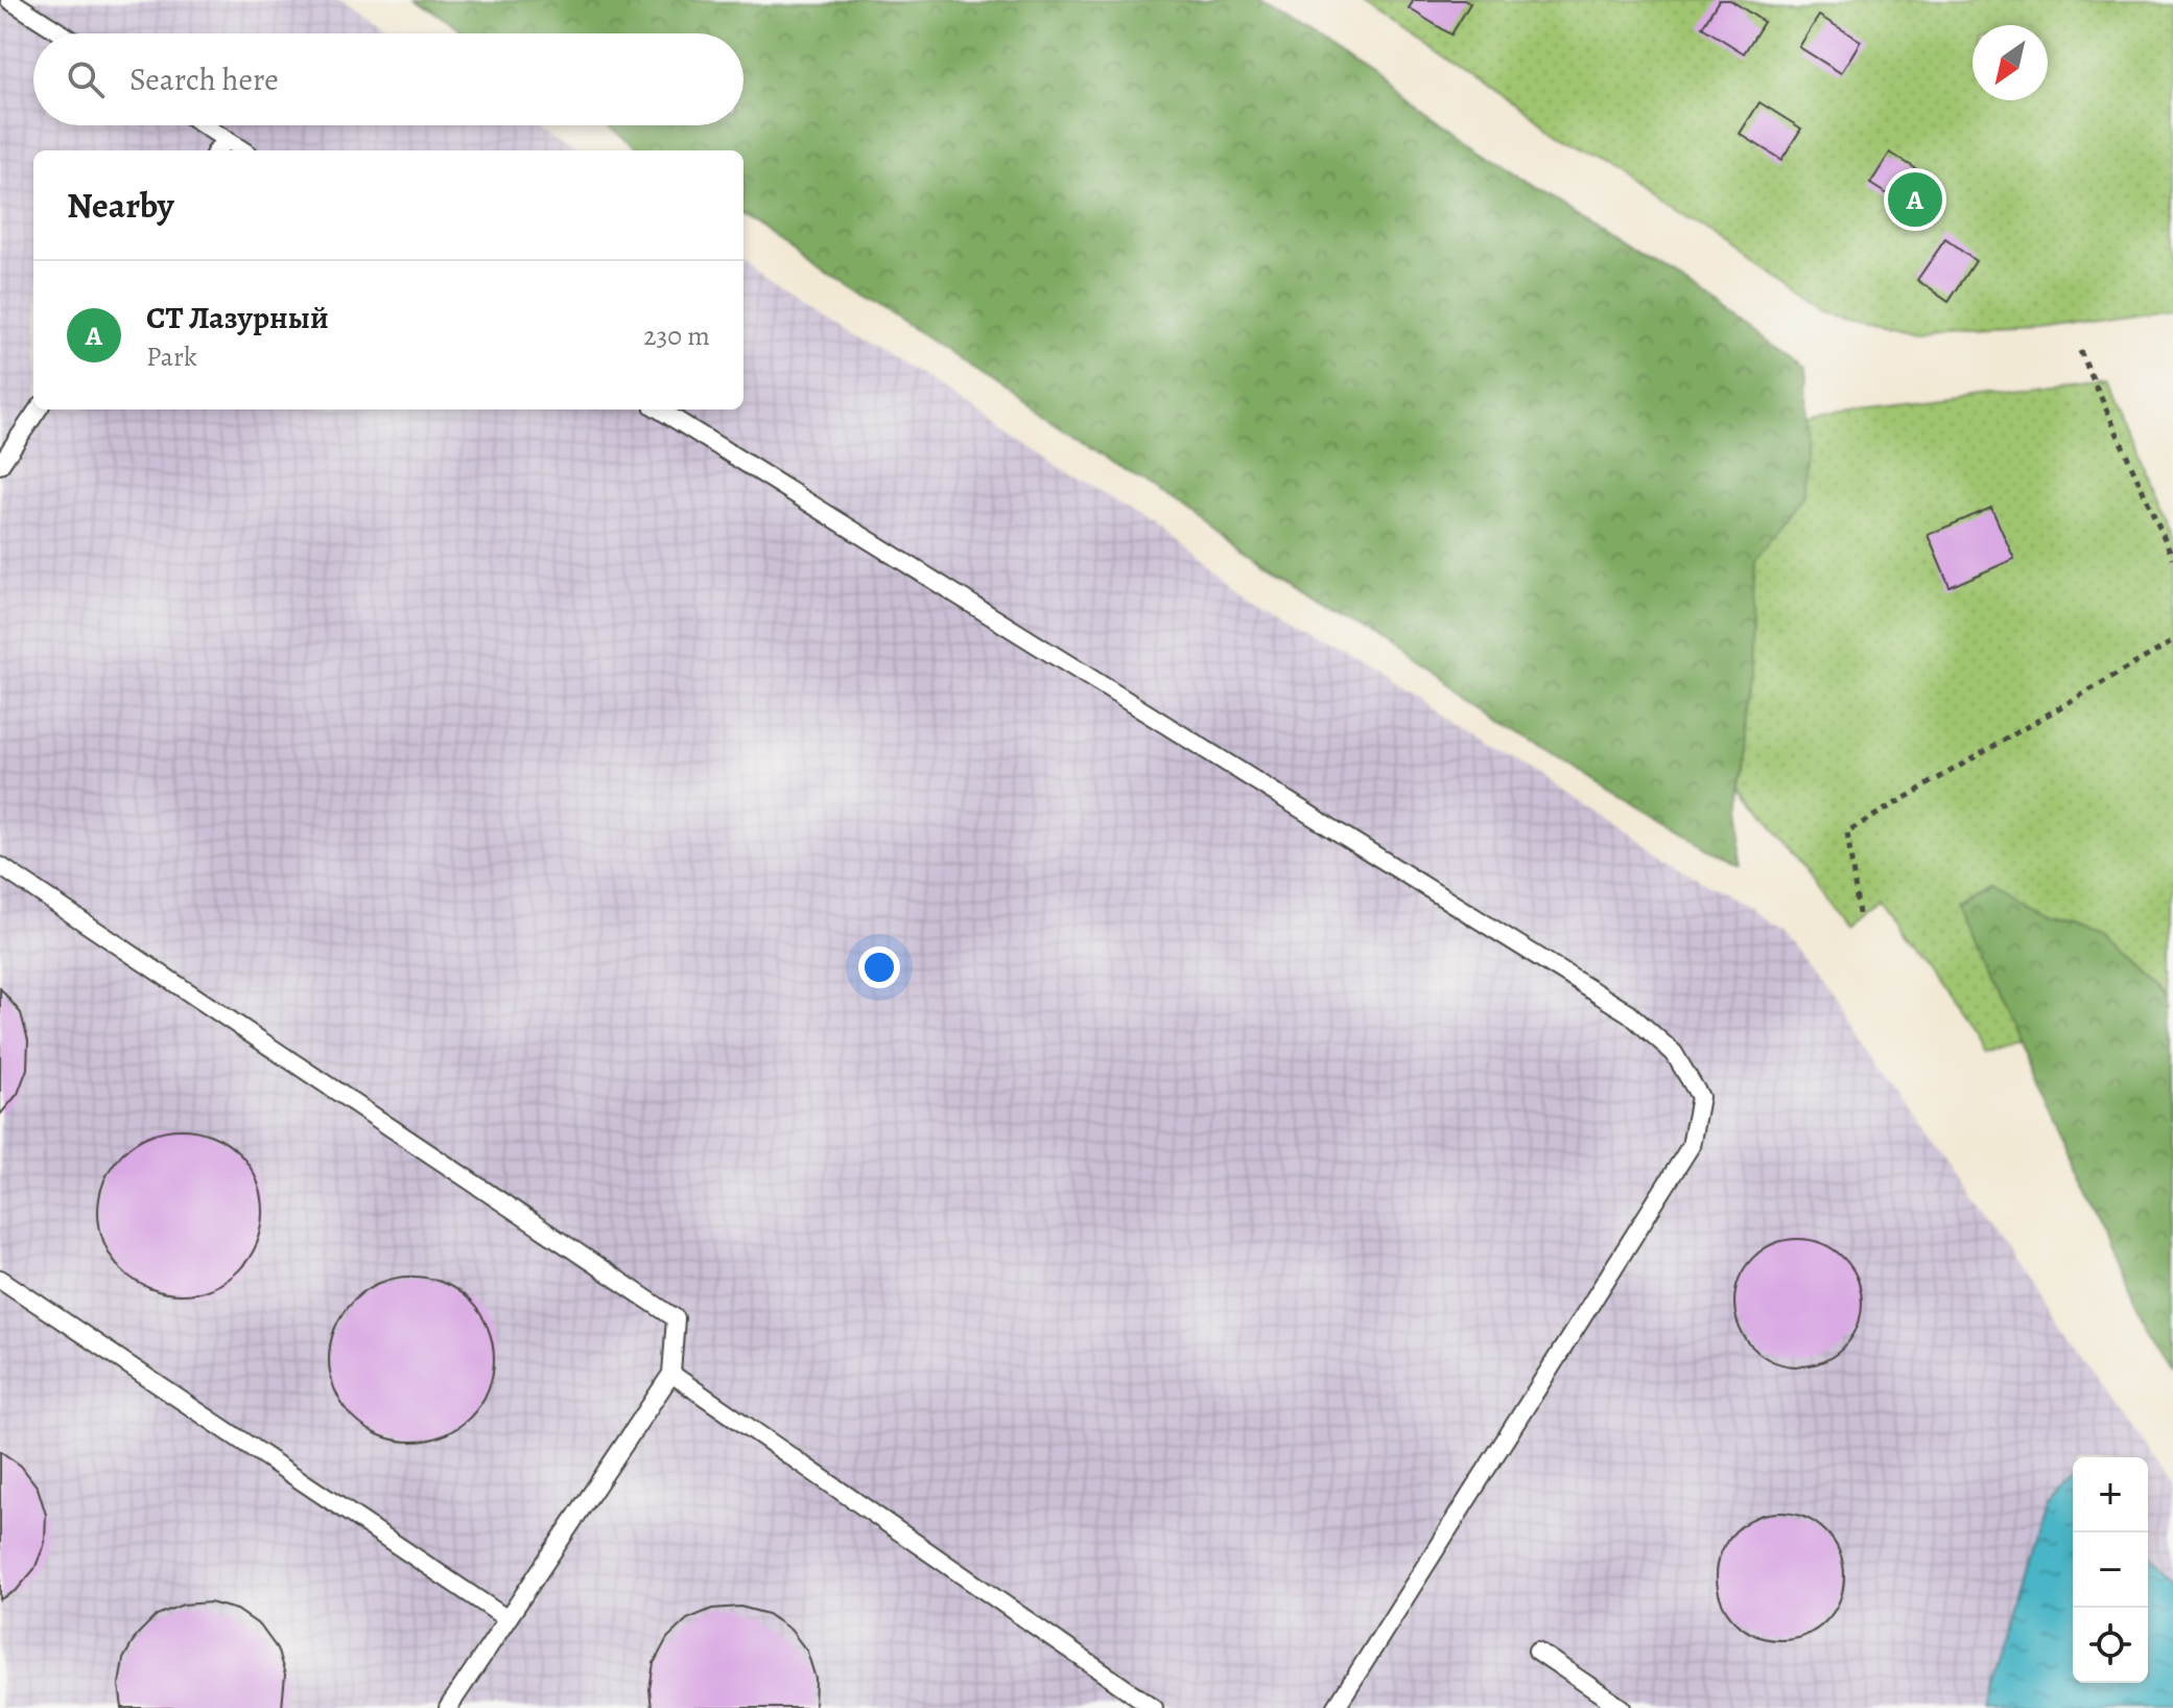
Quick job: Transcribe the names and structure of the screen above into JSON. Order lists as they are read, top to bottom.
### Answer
{
  "north": "bottom left",
  "page": {
    "search": "Search here",
    "heading": "Nearby",
    "pins": "A",
    "list": [
      {
        "mark": "A",
        "name": "СТ Лазурный",
        "note": "Park",
        "value": "230 m"
      }
    ],
    "map_buttons": ["+", "−"]
  }
}
